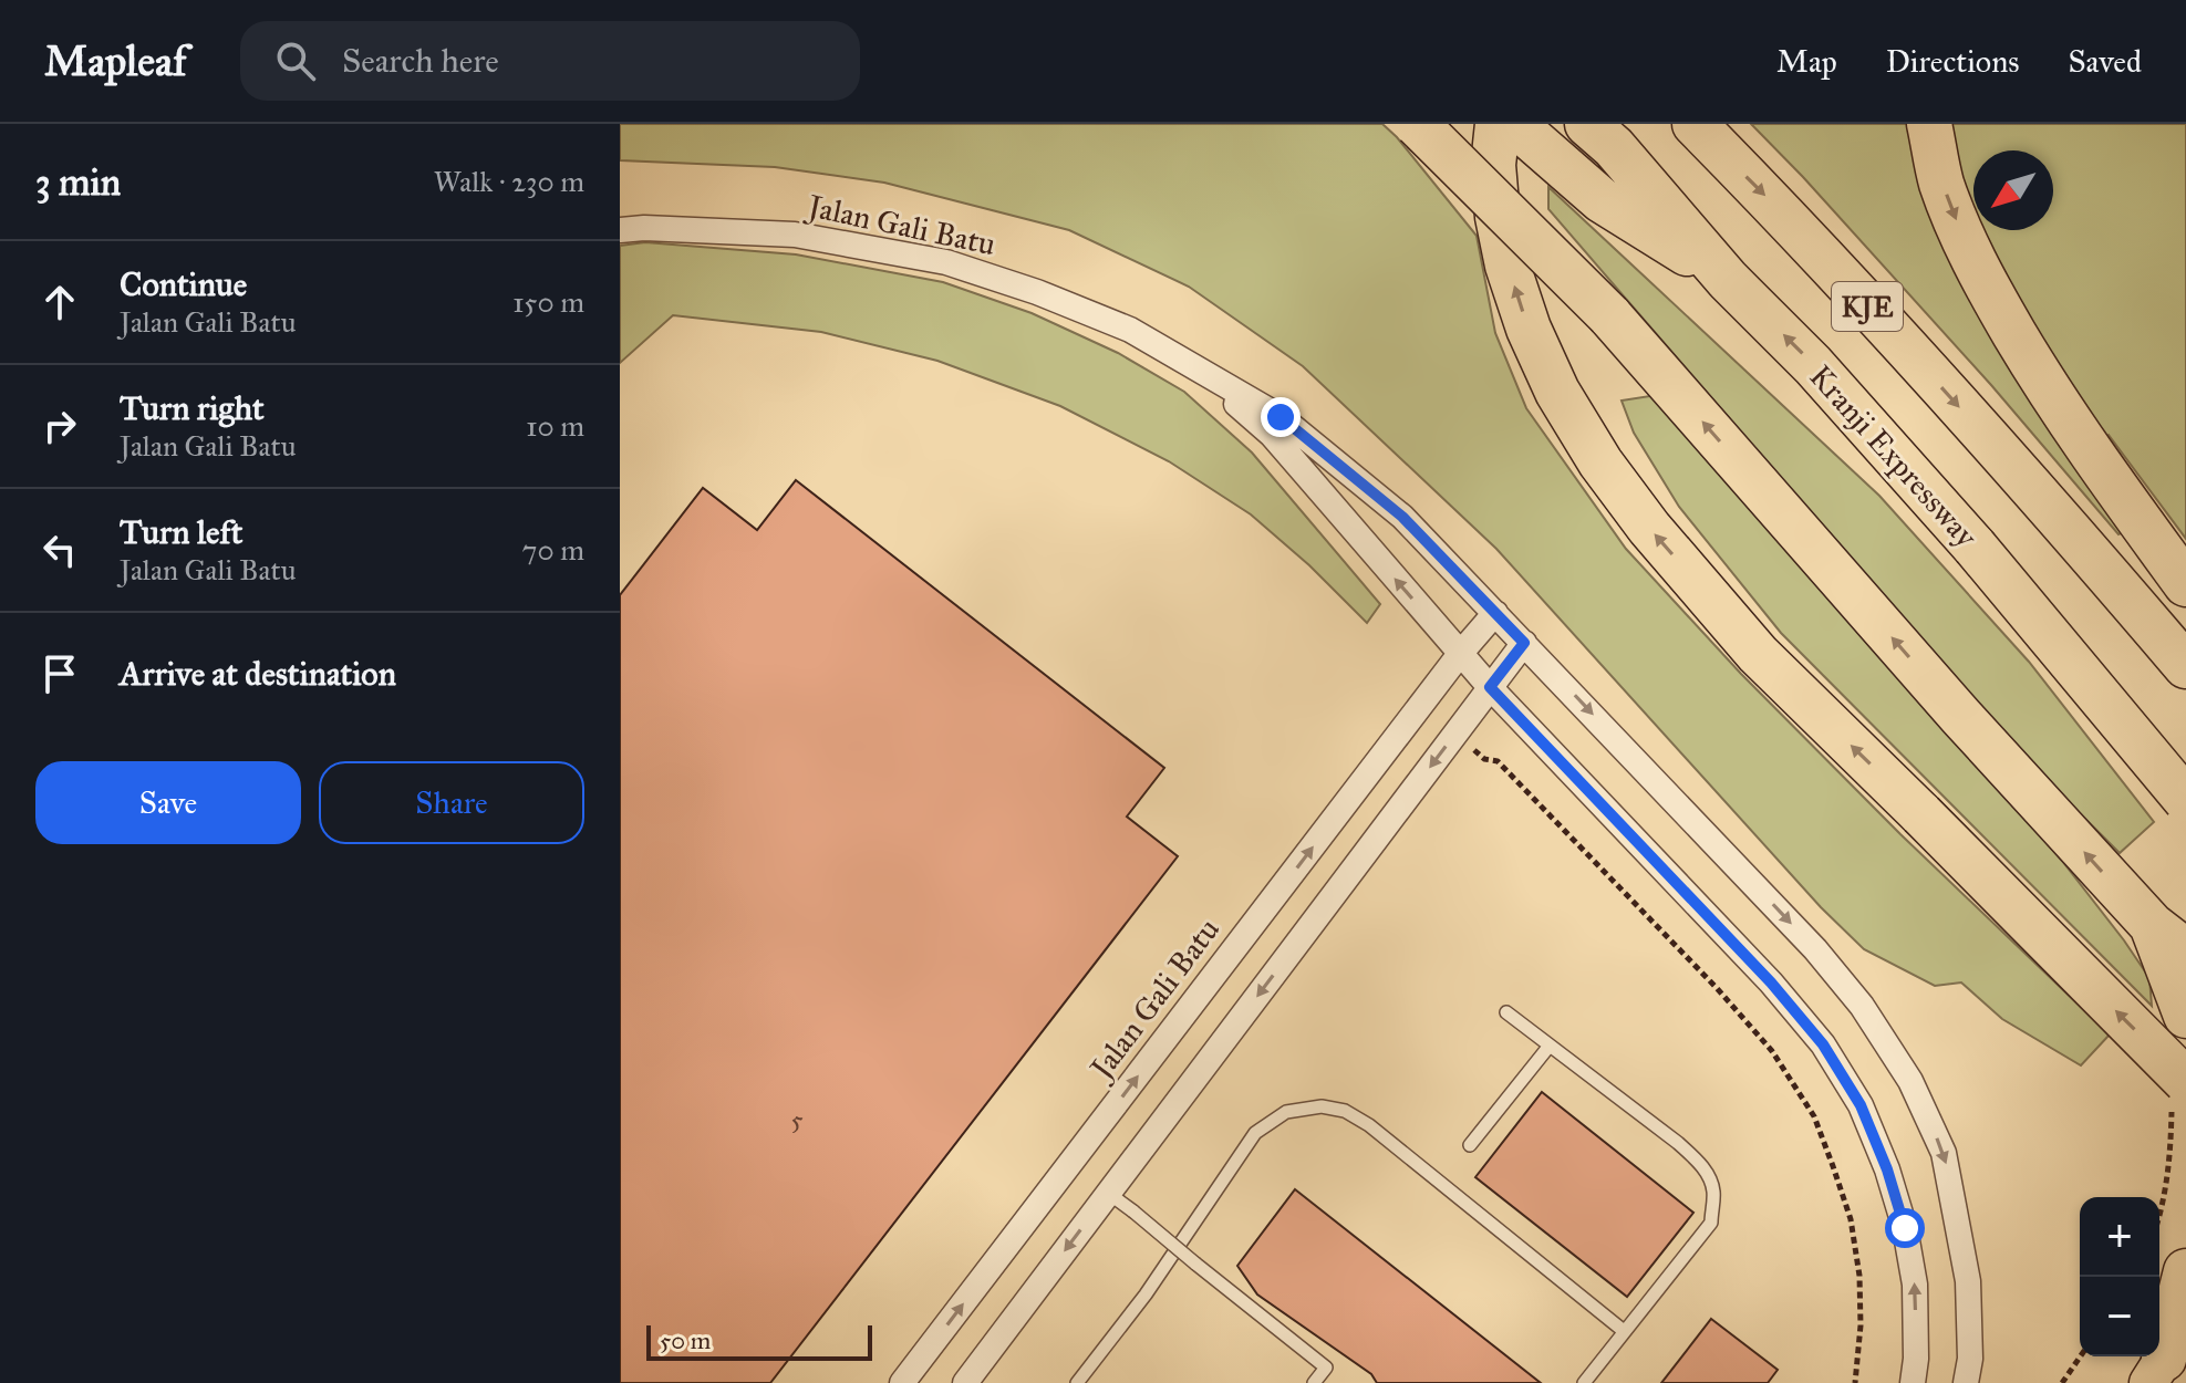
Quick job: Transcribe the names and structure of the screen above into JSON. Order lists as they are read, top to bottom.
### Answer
{
  "streets": {
    "highway": ["KJE", "Kranji Expressway"],
    "street": ["Jalan Gali Batu"]
  },
  "house_numbers": ["5"],
  "scale_bar": "50 m",
  "north": "bottom left",
  "page": {
    "header": "Mapleaf",
    "search": "Search here",
    "nav": ["Map", "Directions", "Saved"],
    "heading": ["3 min", "Walk · 230 m"],
    "list": [
      ["Continue", "Jalan Gali Batu", "150 m"],
      ["Turn right", "Jalan Gali Batu", "10 m"],
      ["Turn left", "Jalan Gali Batu", "70 m"],
      "Arrive at destination"
    ],
    "buttons": ["Save", "Share"],
    "map_buttons": ["+", "−"],
    "scale": "50 m"
  }
}
